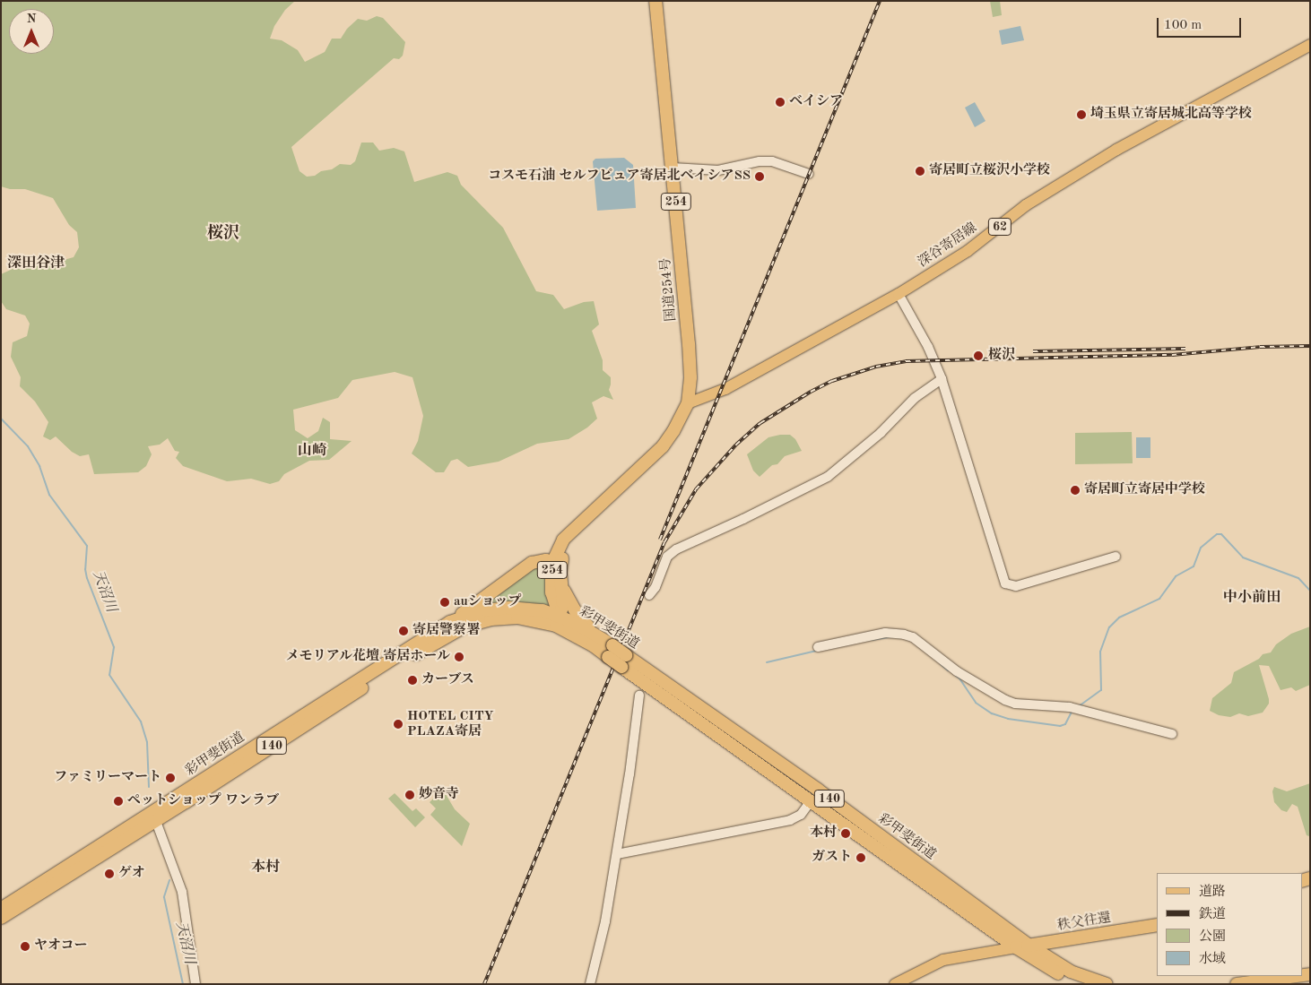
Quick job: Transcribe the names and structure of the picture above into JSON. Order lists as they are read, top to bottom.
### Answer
{
  "streets": {
    "highway": [
      "254",
      "国道254号",
      "彩甲斐街道",
      "140",
      "秩父往還"
    ],
    "main road": ["62", "深谷寄居線"]
  },
  "crossings": [
    ["深谷寄居線", "国道254号"],
    ["国道254号", "彩甲斐街道"],
    ["彩甲斐街道", "秩父往還"]
  ],
  "districts": [
    "桜沢",
    "深田谷津",
    "山崎",
    "中小前田",
    "本村"
  ],
  "water": ["天沼川"],
  "places": [
    "ベイシア",
    "埼玉県立寄居城北高等学校",
    "寄居町立桜沢小学校",
    "コスモ石油 セルフピュア寄居北ベイシアSS",
    "桜沢",
    "寄居町立寄居中学校",
    "auショップ",
    "寄居警察署",
    "メモリアル花壇 寄居ホール",
    "カーブス",
    "HOTEL CITY PLAZA寄居",
    "ファミリーマート",
    "妙音寺",
    "ペットショップ ワンラブ",
    "本村",
    "ガスト",
    "ゲオ",
    "ヤオコー"
  ],
  "legend": [
    "道路",
    "鉄道",
    "公園",
    "水域"
  ],
  "scale_bar": "100 m",
  "north": "top"
}
